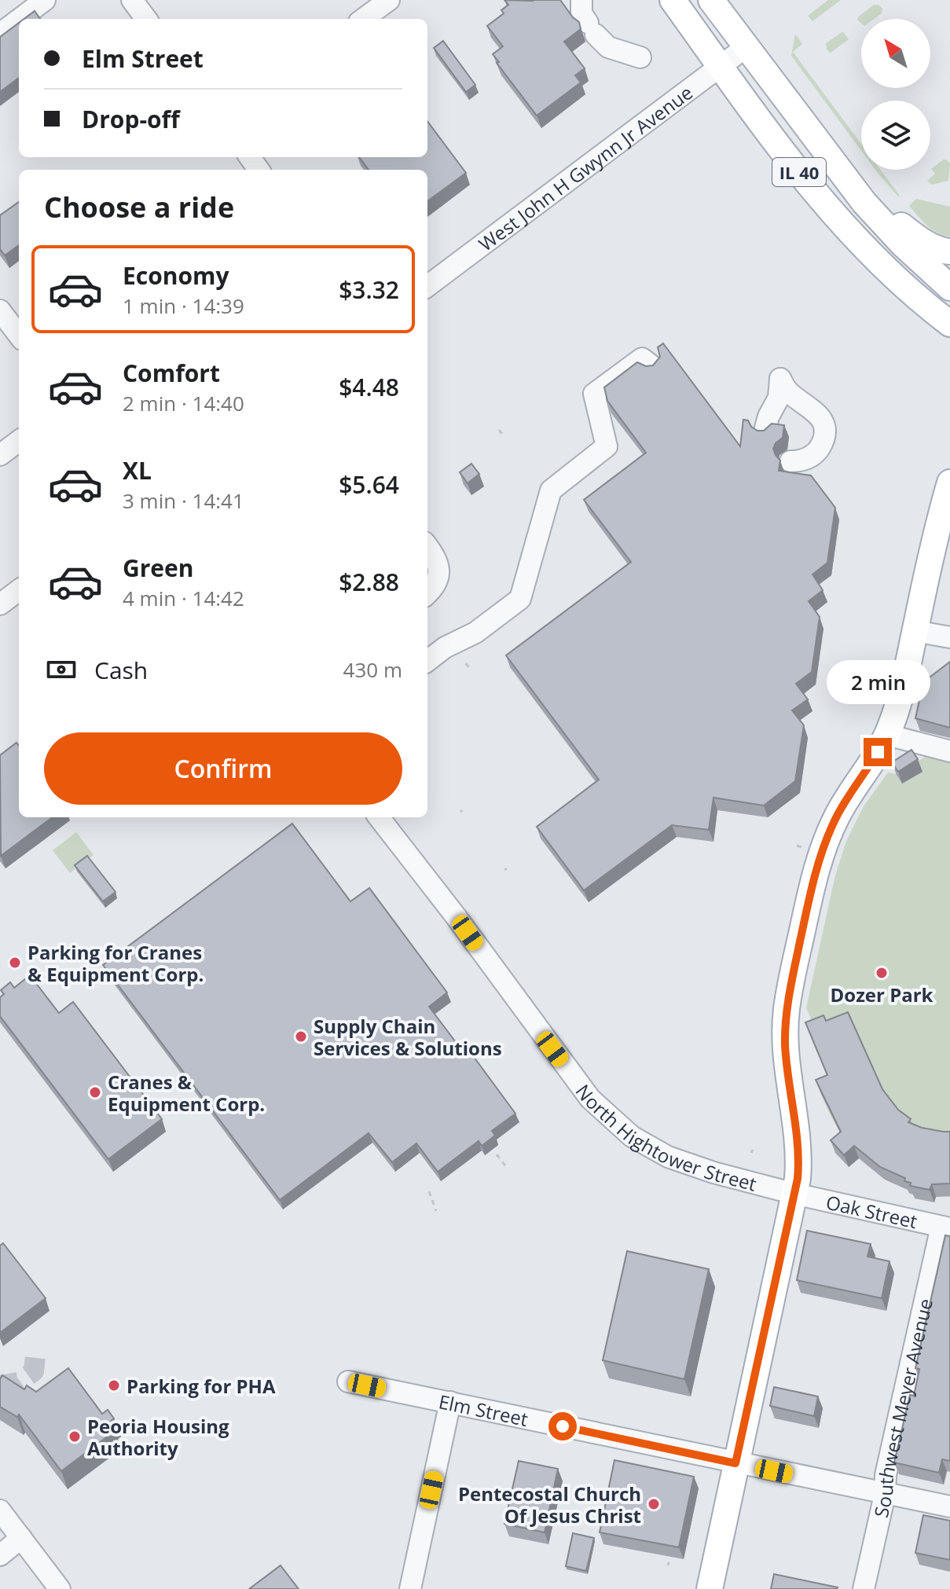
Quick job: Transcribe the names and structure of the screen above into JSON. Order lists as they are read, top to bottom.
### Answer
{
  "streets": {
    "main road": ["IL 40"],
    "street": [
      "West John H Gwynn Jr Avenue",
      "North Hightower Street",
      "Oak Street",
      "Southwest Meyer Avenue",
      "Elm Street"
    ]
  },
  "crossings": [
    ["West John H Gwynn Jr Avenue", "IL 40"],
    ["North Hightower Street", "Oak Street"],
    ["Oak Street", "Southwest Meyer Avenue"],
    ["Southwest Meyer Avenue", "Elm Street"]
  ],
  "places": [
    "Parking for Cranes & Equipment Corp.",
    "Dozer Park",
    "Supply Chain Services & Solutions",
    "Cranes & Equipment Corp.",
    "Parking for PHA",
    "Peoria Housing Authority",
    "Pentecostal Church Of Jesus Christ"
  ],
  "north": "top left",
  "page": {
    "banner": ["Elm Street", "Drop-off"],
    "heading": "Choose a ride",
    "list": [
      {
        "name": "Economy",
        "note": "1 min · 14:39",
        "value": "$3.32"
      },
      {
        "name": "Comfort",
        "note": "2 min · 14:40",
        "value": "$4.48"
      },
      {
        "name": "XL",
        "note": "3 min · 14:41",
        "value": "$5.64"
      },
      {
        "name": "Green",
        "note": "4 min · 14:42",
        "value": "$2.88"
      }
    ],
    "pay": ["Cash", "430 m"],
    "bubble": "2 min",
    "buttons": "Confirm"
  }
}
